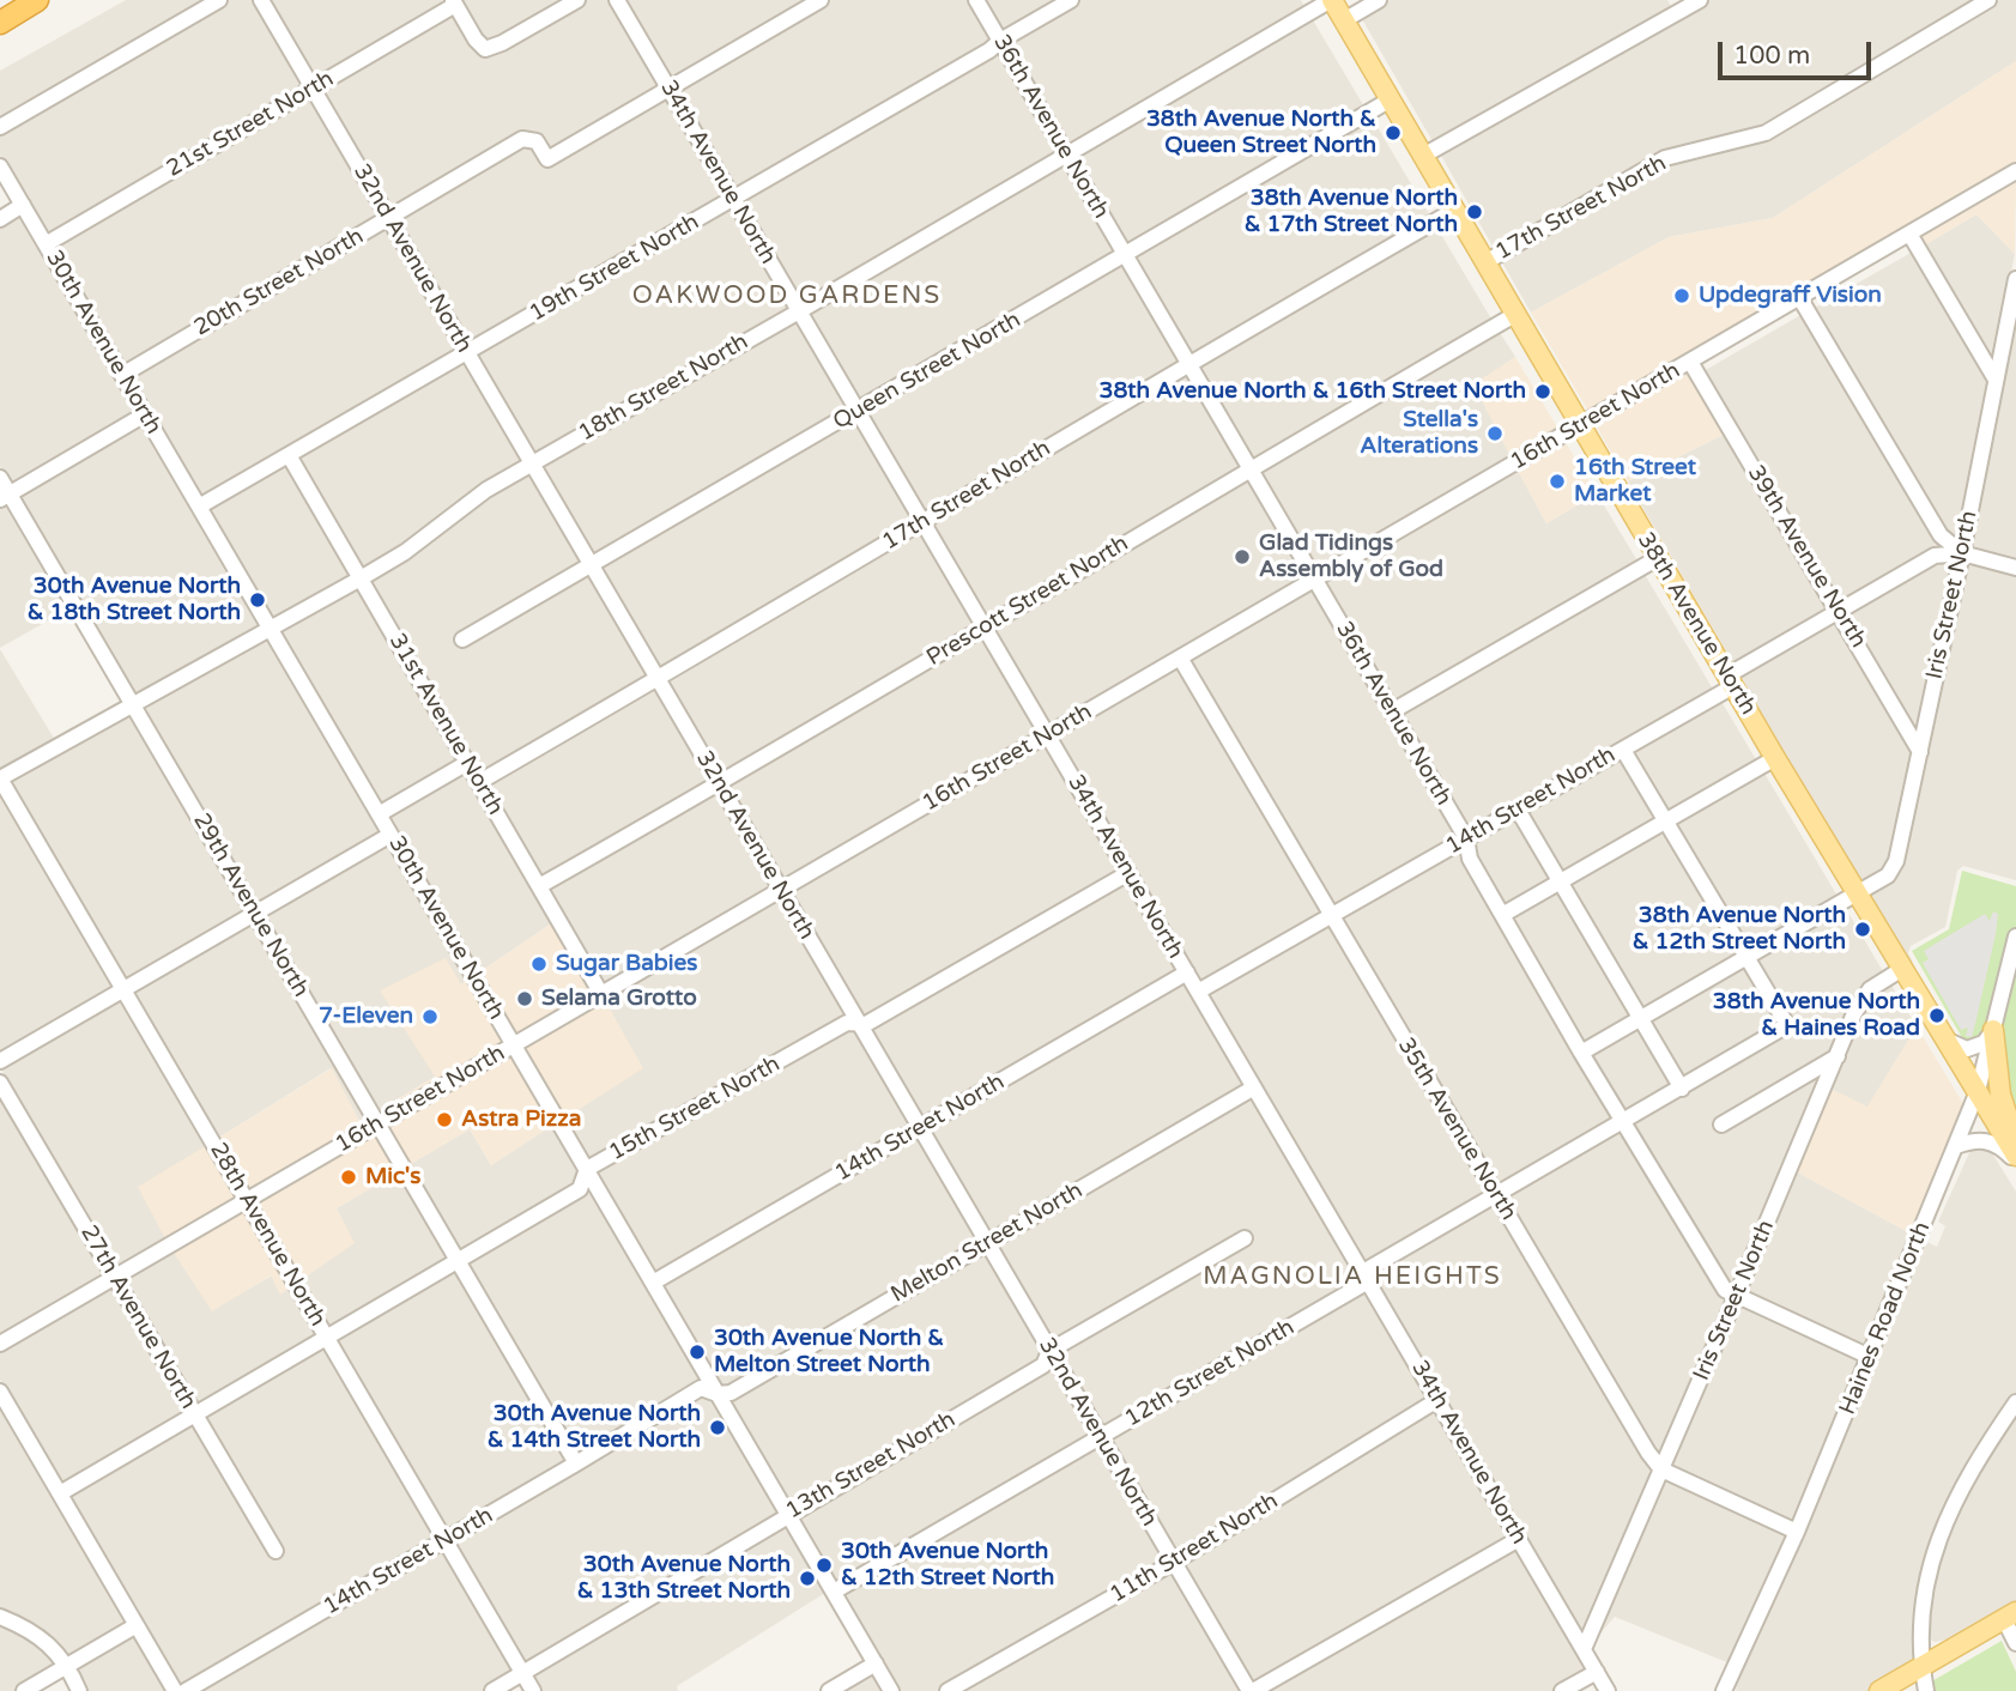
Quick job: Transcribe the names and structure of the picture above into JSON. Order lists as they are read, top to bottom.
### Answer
{
  "streets": {
    "main road": ["38th Avenue North"],
    "street": [
      "21st Street North",
      "36th Avenue North",
      "34th Avenue North",
      "17th Street North",
      "32nd Avenue North",
      "19th Street North",
      "20th Street North",
      "30th Avenue North",
      "Queen Street North",
      "18th Street North",
      "16th Street North",
      "39th Avenue North",
      "Iris Street North",
      "Prescott Street North",
      "31st Avenue North",
      "14th Street North",
      "29th Avenue North",
      "15th Street North",
      "35th Avenue North",
      "28th Avenue North",
      "Melton Street North",
      "27th Avenue North",
      "Haines Road North",
      "12th Street North",
      "13th Street North",
      "11th Street North"
    ]
  },
  "crossings": [
    ["21st Street North", "32nd Avenue North"],
    ["21st Street North", "30th Avenue North"],
    ["36th Avenue North", "17th Street North"],
    ["36th Avenue North", "19th Street North"],
    ["36th Avenue North", "Queen Street North"],
    ["36th Avenue North", "18th Street North"],
    ["36th Avenue North", "16th Street North"],
    ["36th Avenue North", "Iris Street North"],
    ["36th Avenue North", "Prescott Street North"],
    ["36th Avenue North", "14th Street North"],
    ["36th Avenue North", "Haines Road North"],
    ["36th Avenue North", "12th Street North"],
    ["34th Avenue North", "17th Street North"],
    ["34th Avenue North", "19th Street North"],
    ["34th Avenue North", "20th Street North"],
    ["34th Avenue North", "Queen Street North"],
    ["34th Avenue North", "18th Street North"],
    ["34th Avenue North", "16th Street North"],
    ["34th Avenue North", "Iris Street North"],
    ["34th Avenue North", "Prescott Street North"],
    ["34th Avenue North", "14th Street North"],
    ["34th Avenue North", "15th Street North"],
    ["34th Avenue North", "Melton Street North"],
    ["34th Avenue North", "12th Street North"],
    ["34th Avenue North", "11th Street North"],
    ["17th Street North", "32nd Avenue North"],
    ["17th Street North", "38th Avenue North"],
    ["17th Street North", "31st Avenue North"],
    ["32nd Avenue North", "19th Street North"],
    ["32nd Avenue North", "20th Street North"],
    ["32nd Avenue North", "Queen Street North"],
    ["32nd Avenue North", "18th Street North"],
    ["32nd Avenue North", "16th Street North"],
    ["32nd Avenue North", "Prescott Street North"],
    ["32nd Avenue North", "14th Street North"],
    ["32nd Avenue North", "15th Street North"],
    ["32nd Avenue North", "Melton Street North"],
    ["32nd Avenue North", "12th Street North"],
    ["32nd Avenue North", "13th Street North"],
    ["32nd Avenue North", "11th Street North"],
    ["19th Street North", "30th Avenue North"],
    ["19th Street North", "31st Avenue North"],
    ["20th Street North", "30th Avenue North"],
    ["30th Avenue North", "18th Street North"],
    ["30th Avenue North", "16th Street North"],
    ["30th Avenue North", "14th Street North"],
    ["30th Avenue North", "15th Street North"],
    ["30th Avenue North", "Melton Street North"],
    ["30th Avenue North", "12th Street North"],
    ["30th Avenue North", "13th Street North"],
    ["Queen Street North", "38th Avenue North"],
    ["18th Street North", "38th Avenue North"],
    ["18th Street North", "31st Avenue North"],
    ["18th Street North", "29th Avenue North"],
    ["18th Street North", "28th Avenue North"],
    ["16th Street North", "39th Avenue North"],
    ["16th Street North", "38th Avenue North"],
    ["16th Street North", "31st Avenue North"],
    ["16th Street North", "29th Avenue North"],
    ["16th Street North", "35th Avenue North"],
    ["16th Street North", "28th Avenue North"],
    ["16th Street North", "27th Avenue North"],
    ["39th Avenue North", "Iris Street North"],
    ["39th Avenue North", "14th Street North"],
    ["Iris Street North", "38th Avenue North"],
    ["Iris Street North", "14th Street North"],
    ["Iris Street North", "35th Avenue North"],
    ["Prescott Street North", "38th Avenue North"],
    ["Prescott Street North", "31st Avenue North"],
    ["38th Avenue North", "14th Street North"],
    ["38th Avenue North", "Haines Road North"],
    ["14th Street North", "29th Avenue North"],
    ["14th Street North", "35th Avenue North"],
    ["14th Street North", "28th Avenue North"],
    ["14th Street North", "Melton Street North"],
    ["29th Avenue North", "15th Street North"],
    ["15th Street North", "28th Avenue North"],
    ["15th Street North", "27th Avenue North"],
    ["35th Avenue North", "12th Street North"],
    ["28th Avenue North", "13th Street North"]
  ],
  "districts": ["OAKWOOD GARDENS", "MAGNOLIA HEIGHTS"],
  "places": [
    "38th Avenue North & Queen Street North",
    "38th Avenue North & 17th Street North",
    "Updegraff Vision",
    "38th Avenue North & 16th Street North",
    "Stella's Alterations",
    "16th Street Market",
    "Glad Tidings Assembly of God",
    "30th Avenue North & 18th Street North",
    "38th Avenue North & 12th Street North",
    "Sugar Babies",
    "Selama Grotto",
    "38th Avenue North & Haines Road",
    "7-Eleven",
    "Astra Pizza",
    "Mic's",
    "30th Avenue North & Melton Street North",
    "30th Avenue North & 14th Street North",
    "30th Avenue North & 12th Street North",
    "30th Avenue North & 13th Street North"
  ],
  "scale_bar": "100 m"
}
